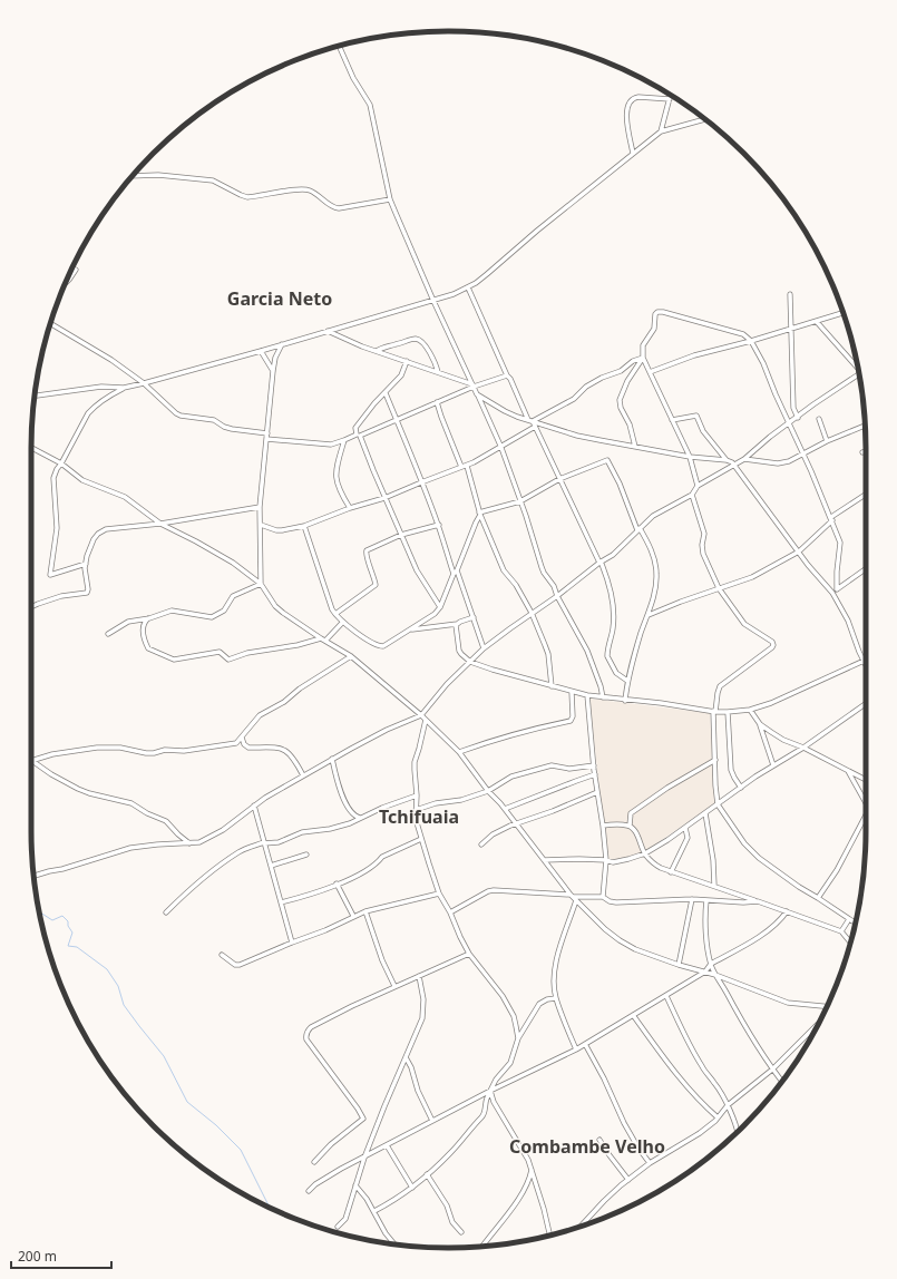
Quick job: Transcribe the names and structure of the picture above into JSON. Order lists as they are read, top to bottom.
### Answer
{
  "districts": ["Garcia Neto", "Tchifuaia", "Combambe Velho"],
  "scale_bar": "200 m"
}
